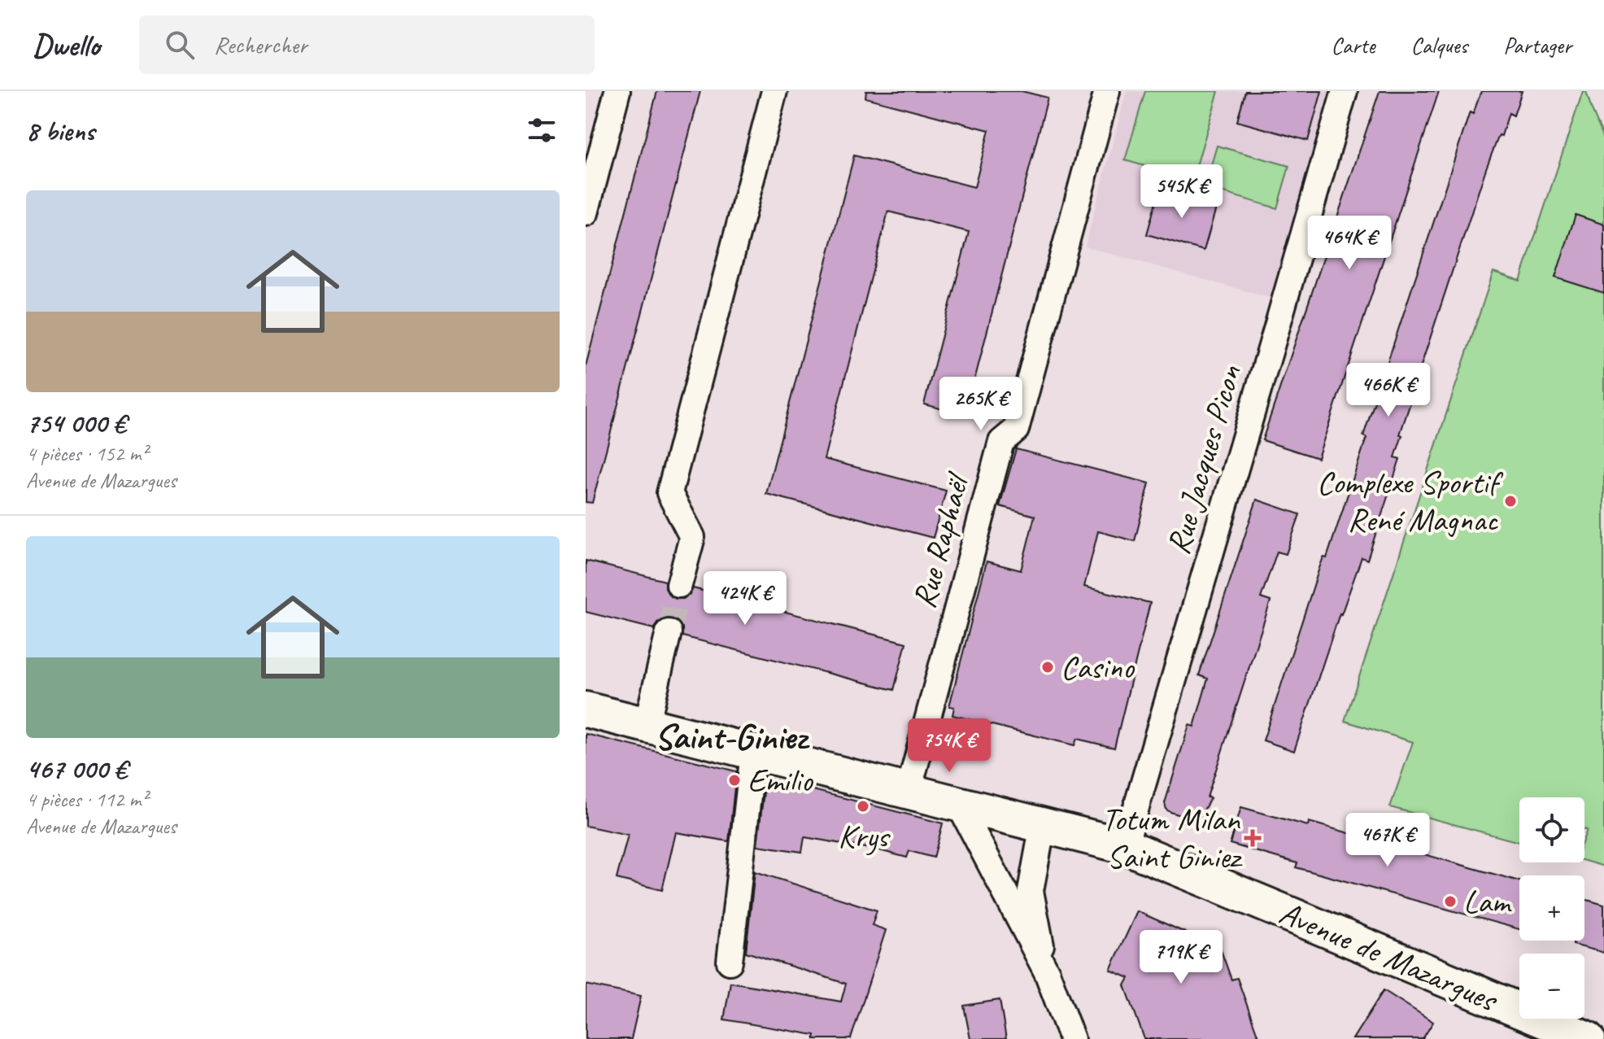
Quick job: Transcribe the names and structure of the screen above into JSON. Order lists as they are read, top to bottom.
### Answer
{
  "streets": {
    "street": ["Rue Jacques Picon", "Rue Raphaël", "Avenue de Mazargues"]
  },
  "crossings": [
    ["Rue Jacques Picon", "Avenue de Mazargues"],
    ["Rue Raphaël", "Avenue de Mazargues"]
  ],
  "districts": ["Saint-Giniez"],
  "places": {
    "other": [
      "Complexe Sportif René Magnac",
      "Casino",
      "Emilio",
      "Krys",
      "Lam"
    ],
    "health": ["Totum Milan Saint Giniez"]
  },
  "page": {
    "header": "Dwello",
    "search": "Rechercher",
    "nav": ["Carte", "Calques", "Partager"],
    "heading": "8 biens",
    "price": [
      "545K €",
      "464K €",
      "466K €",
      "265K €",
      "424K €",
      "754K €",
      "467K €",
      "719K €"
    ],
    "list": [
      {
        "name": "754 000 €",
        "note": "4 pièces · 152 m² · Avenue de Mazargues"
      },
      {
        "name": "467 000 €",
        "note": "4 pièces · 112 m² · Avenue de Mazargues"
      }
    ],
    "map_buttons": ["+", "−"]
  }
}
